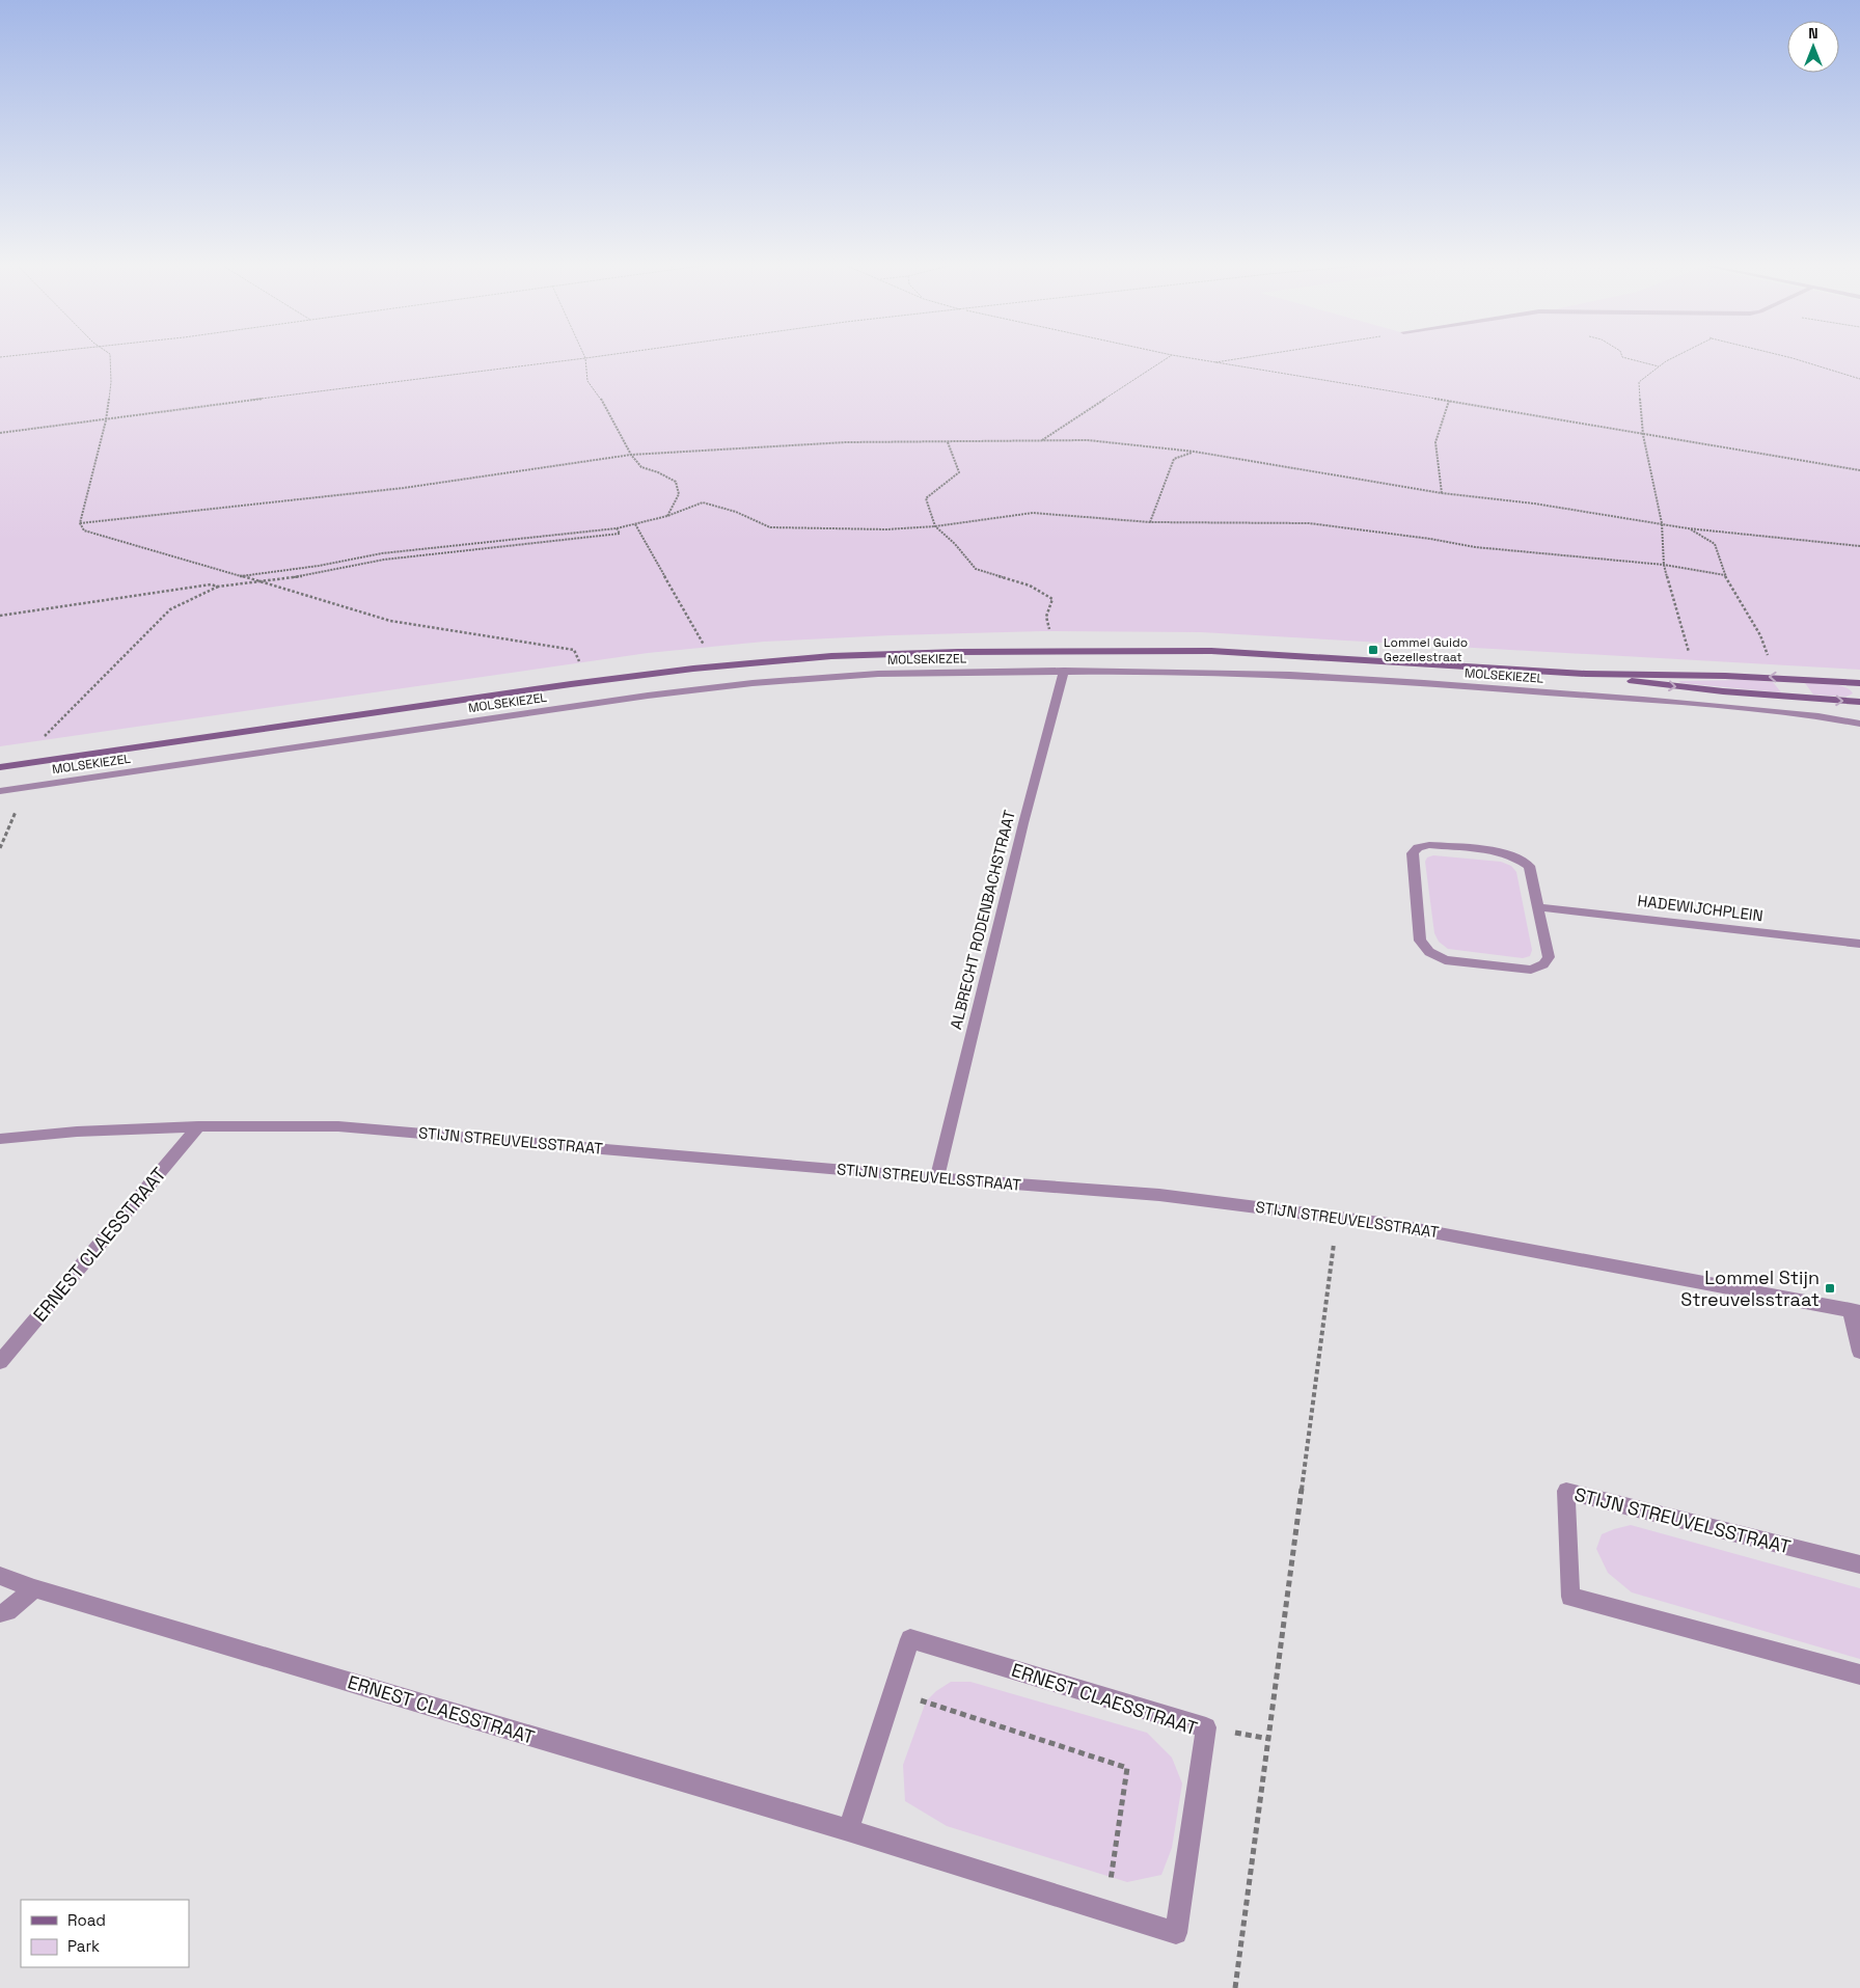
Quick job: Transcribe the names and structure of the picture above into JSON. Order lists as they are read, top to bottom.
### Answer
{
  "streets": {
    "main road": ["MOLSEKIEZEL"],
    "street": [
      "HADEWIJCHPLEIN",
      "ALBRECHT RODENBACHSTRAAT",
      "STIJN STREUVELSSTRAAT",
      "ERNEST CLAESSTRAAT"
    ]
  },
  "crossings": [
    ["MOLSEKIEZEL", "ALBRECHT RODENBACHSTRAAT"],
    ["ALBRECHT RODENBACHSTRAAT", "STIJN STREUVELSSTRAAT"],
    ["STIJN STREUVELSSTRAAT", "ERNEST CLAESSTRAAT"]
  ],
  "places": {
    "transit": ["Lommel Guido Gezellestraat", "Lommel Stijn Streuvelsstraat"]
  },
  "legend": ["Road", "Park"],
  "north": "top"
}
